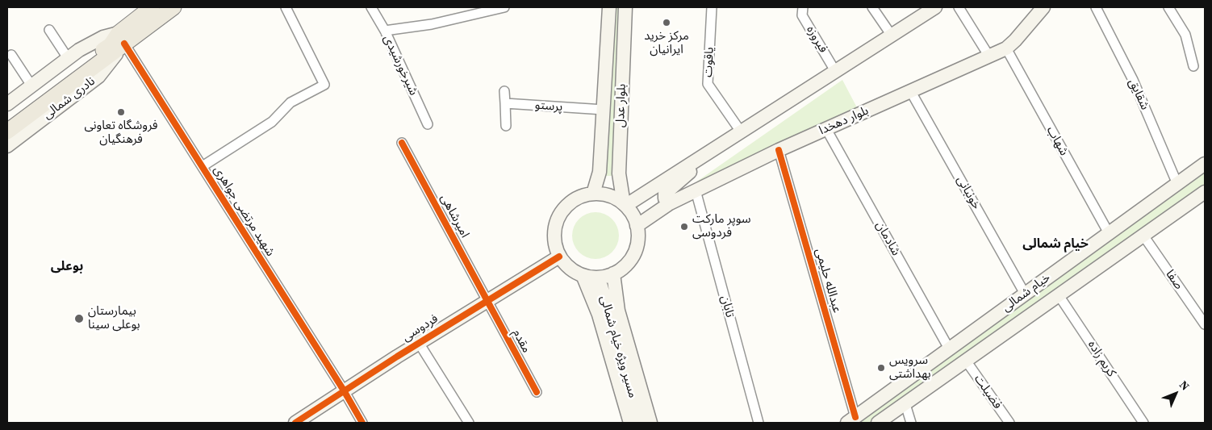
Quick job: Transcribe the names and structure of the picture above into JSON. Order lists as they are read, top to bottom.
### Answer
{
  "streets": {
    "main road": [
      "نادری شمالی",
      "بلوار عدل",
      "بلوار دهخدا",
      "خیام شمالی",
      "فردوسی",
      "مسیر ویژه خیام شمالی"
    ],
    "street": [
      "فیروزه",
      "یاقوت",
      "شیرخورشیدی",
      "شقایق",
      "پرستو",
      "شهاب",
      "خونبانی",
      "شهید مرتضی جواهری",
      "امیرشاهی",
      "شادمان",
      "صفا",
      "عبدالله حلیمی",
      "تابان",
      "مقدم",
      "کریم زاده",
      "فضیلت"
    ]
  },
  "crossings": [
    ["شقایق", "خیام شمالی"],
    ["نادری شمالی", "شهید مرتضی جواهری"],
    ["بلوار عدل", "پرستو"],
    ["بلوار عدل", "بلوار دهخدا"],
    ["بلوار عدل", "فردوسی"],
    ["بلوار عدل", "مسیر ویژه خیام شمالی"],
    ["بلوار دهخدا", "شهاب"],
    ["بلوار دهخدا", "خونبانی"],
    ["بلوار دهخدا", "شادمان"],
    ["بلوار دهخدا", "عبدالله حلیمی"],
    ["بلوار دهخدا", "تابان"],
    ["بلوار دهخدا", "فردوسی"],
    ["بلوار دهخدا", "مسیر ویژه خیام شمالی"],
    ["شهاب", "خیام شمالی"],
    ["خونبانی", "خیام شمالی"],
    ["شهید مرتضی جواهری", "فردوسی"],
    ["امیرشاهی", "فردوسی"],
    ["امیرشاهی", "مقدم"],
    ["شادمان", "خیام شمالی"],
    ["صفا", "خیام شمالی"],
    ["عبدالله حلیمی", "خیام شمالی"],
    ["خیام شمالی", "کریم زاده"],
    ["خیام شمالی", "فضیلت"],
    ["فردوسی", "مقدم"],
    ["فردوسی", "مسیر ویژه خیام شمالی"]
  ],
  "districts": ["خیام شمالی", "بوعلی"],
  "places": [
    "مرکز خرید ایرانیان",
    "فروشگاه تعاونی فرهنگیان",
    "سوپر مارکت فردوسی",
    "بیمارستان بوعلی سینا",
    "سرویس بهداشتی"
  ],
  "north": "top right"
}
